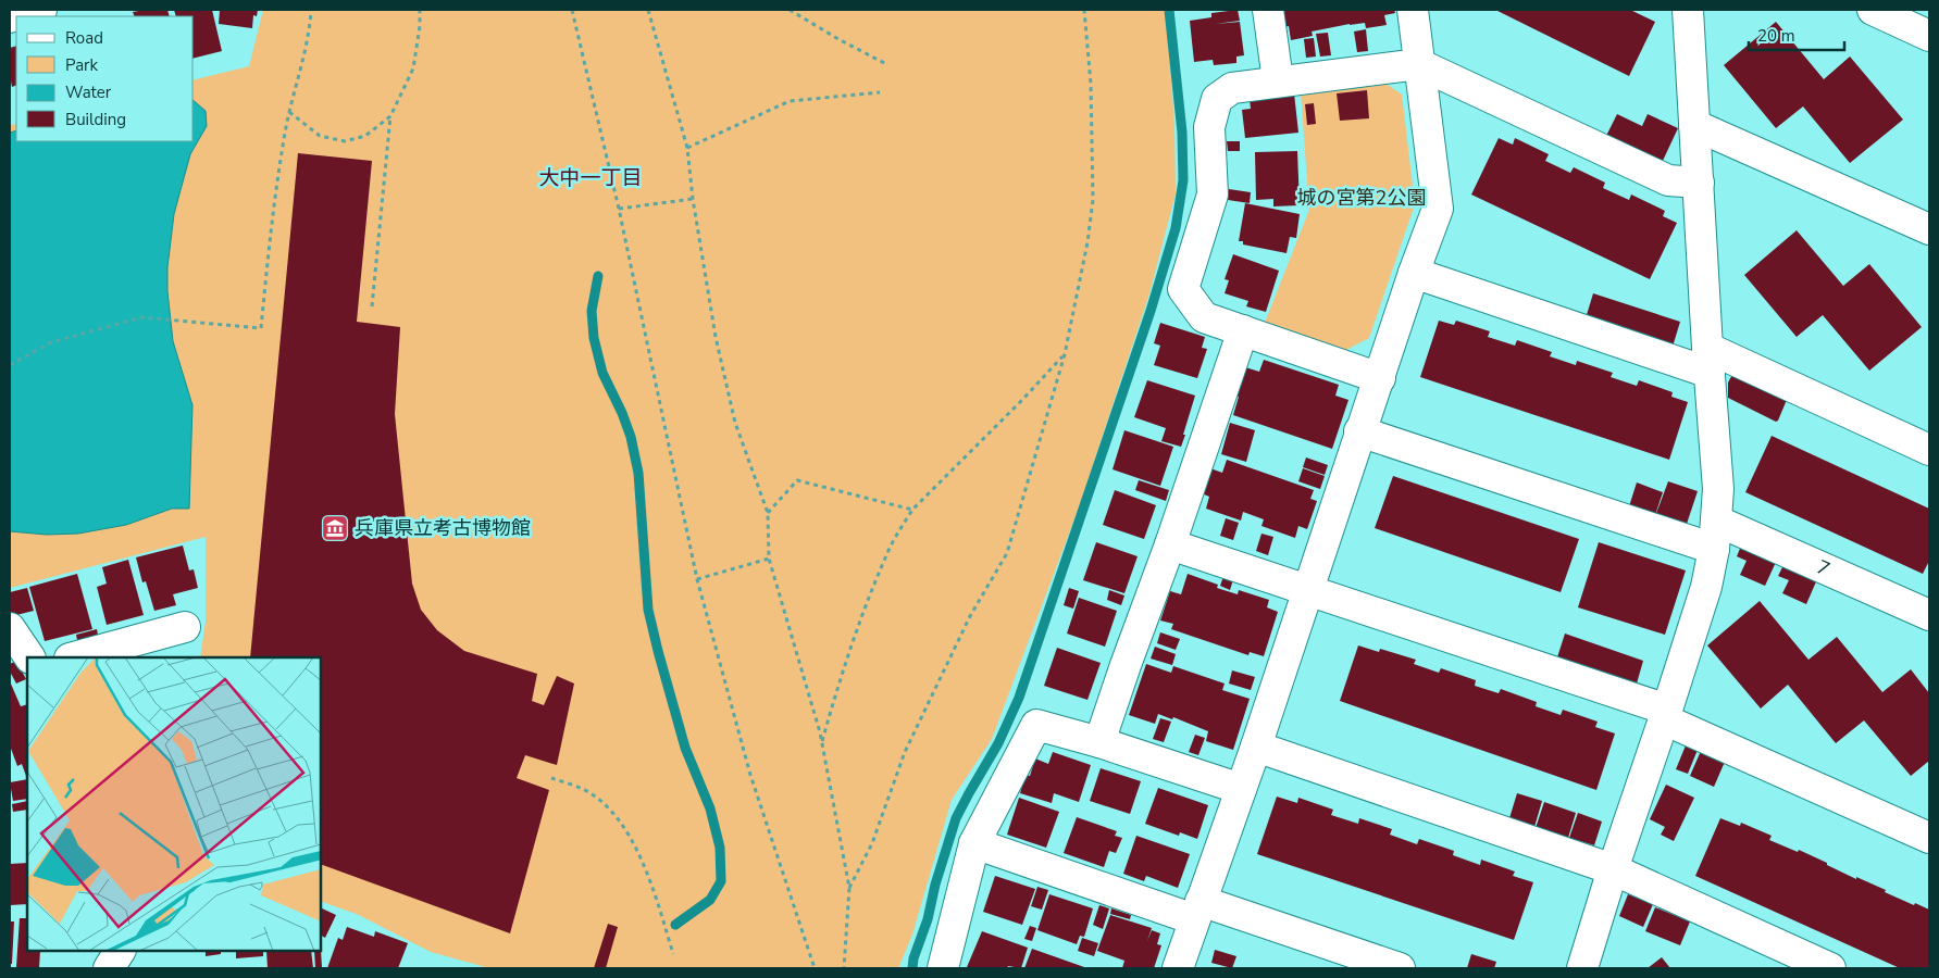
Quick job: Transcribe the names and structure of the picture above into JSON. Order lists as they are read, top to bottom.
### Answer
{
  "streets": {
    "street": ["7"]
  },
  "districts": ["大中一丁目"],
  "parks": ["城の宮第2公園"],
  "places": {
    "museum": ["兵庫県立考古博物館"]
  },
  "legend": [
    "Road",
    "Park",
    "Water",
    "Building"
  ],
  "scale_bar": "20 m"
}
